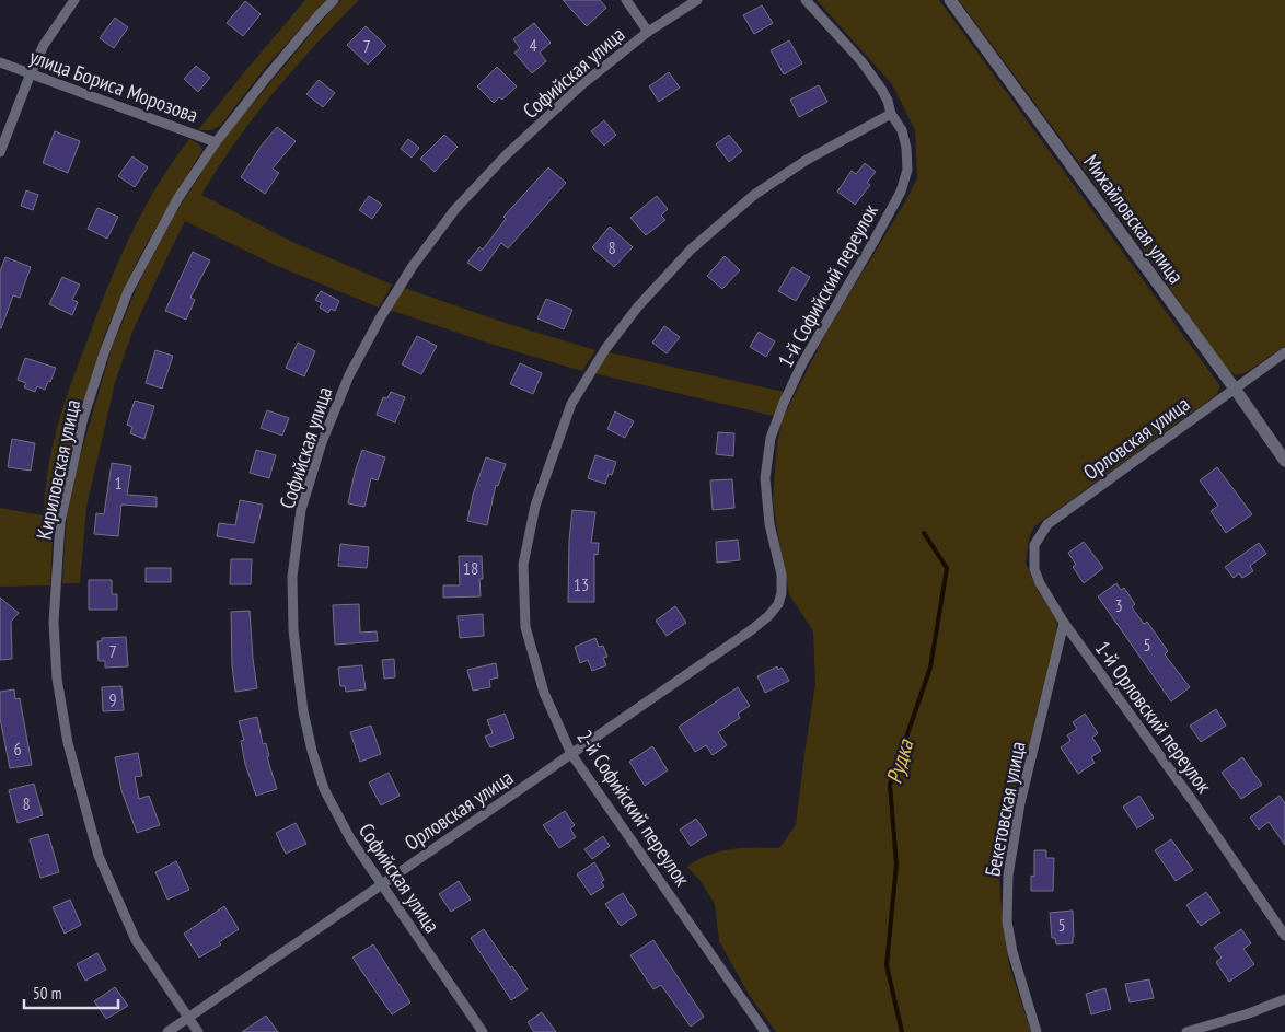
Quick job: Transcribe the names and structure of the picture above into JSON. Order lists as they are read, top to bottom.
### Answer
{
  "streets": {
    "street": [
      "Софийская улица",
      "улица Бориса Морозова",
      "Михайловская улица",
      "1-й Софийский переулок",
      "Орловская улица",
      "Кириловская улица",
      "1-й Орловский переулок",
      "2-й Софийский переулок",
      "Бекетовская улица"
    ]
  },
  "crossings": [
    ["Софийская улица", "Орловская улица"],
    ["улица Бориса Морозова", "Кириловская улица"],
    ["Михайловская улица", "Орловская улица"],
    ["1-й Софийский переулок", "Орловская улица"],
    ["1-й Софийский переулок", "2-й Софийский переулок"],
    ["Орловская улица", "Кириловская улица"],
    ["Орловская улица", "1-й Орловский переулок"],
    ["Орловская улица", "2-й Софийский переулок"],
    ["1-й Орловский переулок", "Бекетовская улица"]
  ],
  "water": ["Рудка"],
  "house_numbers": [
    "4",
    "7",
    "8",
    "1",
    "18",
    "13",
    "3",
    "5",
    "7",
    "9",
    "6",
    "8",
    "5"
  ],
  "scale_bar": "50 m"
}
